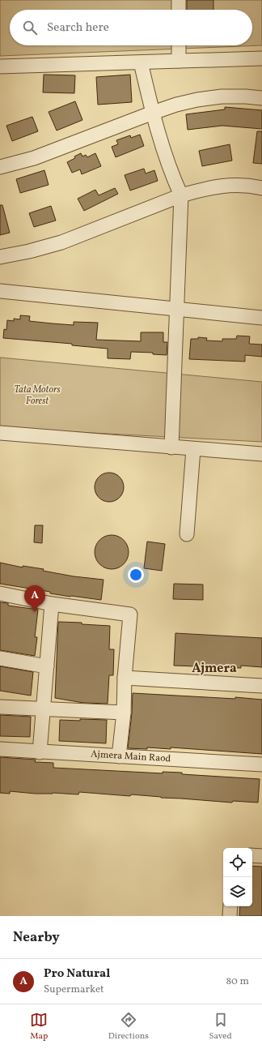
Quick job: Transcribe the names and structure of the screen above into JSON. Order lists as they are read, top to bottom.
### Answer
{
  "streets": {
    "street": ["Ajmera Main Raod"]
  },
  "districts": ["Ajmera"],
  "parks": ["Tata Motors Forest"],
  "page": {
    "search": "Search here",
    "pins": "A",
    "heading": "Nearby",
    "list": [
      {
        "mark": "A",
        "name": "Pro Natural",
        "note": "Supermarket",
        "value": "80 m"
      }
    ],
    "nav": ["Map", "Directions", "Saved"]
  }
}
